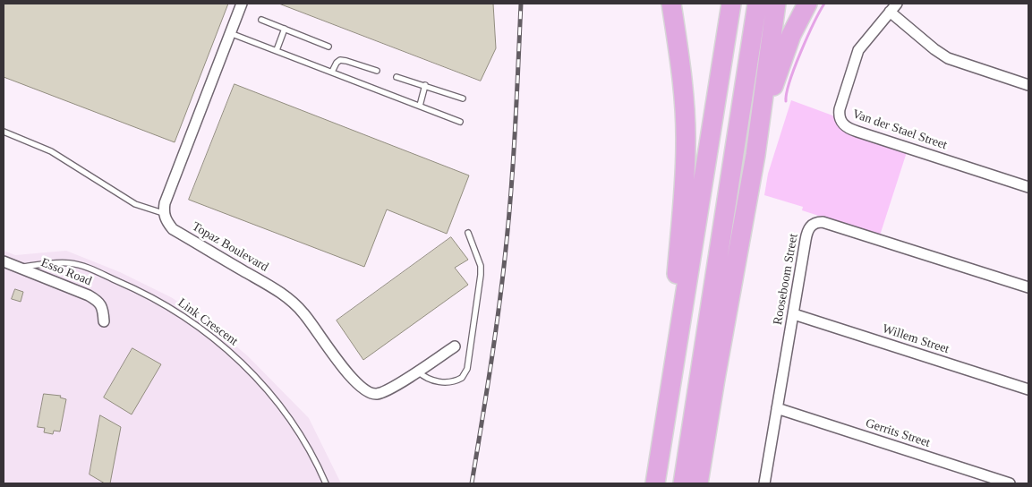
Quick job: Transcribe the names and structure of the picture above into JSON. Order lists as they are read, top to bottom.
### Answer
{
  "streets": {
    "street": [
      "Van der Stael Street",
      "Topaz Boulevard",
      "Esso Road",
      "Rooseboom Street",
      "Willem Street",
      "Gerrits Street"
    ],
    "lane": ["Link Crescent"]
  },
  "crossings": [
    ["Esso Road", "Link Crescent"],
    ["Rooseboom Street", "Willem Street"],
    ["Rooseboom Street", "Gerrits Street"]
  ]
}
